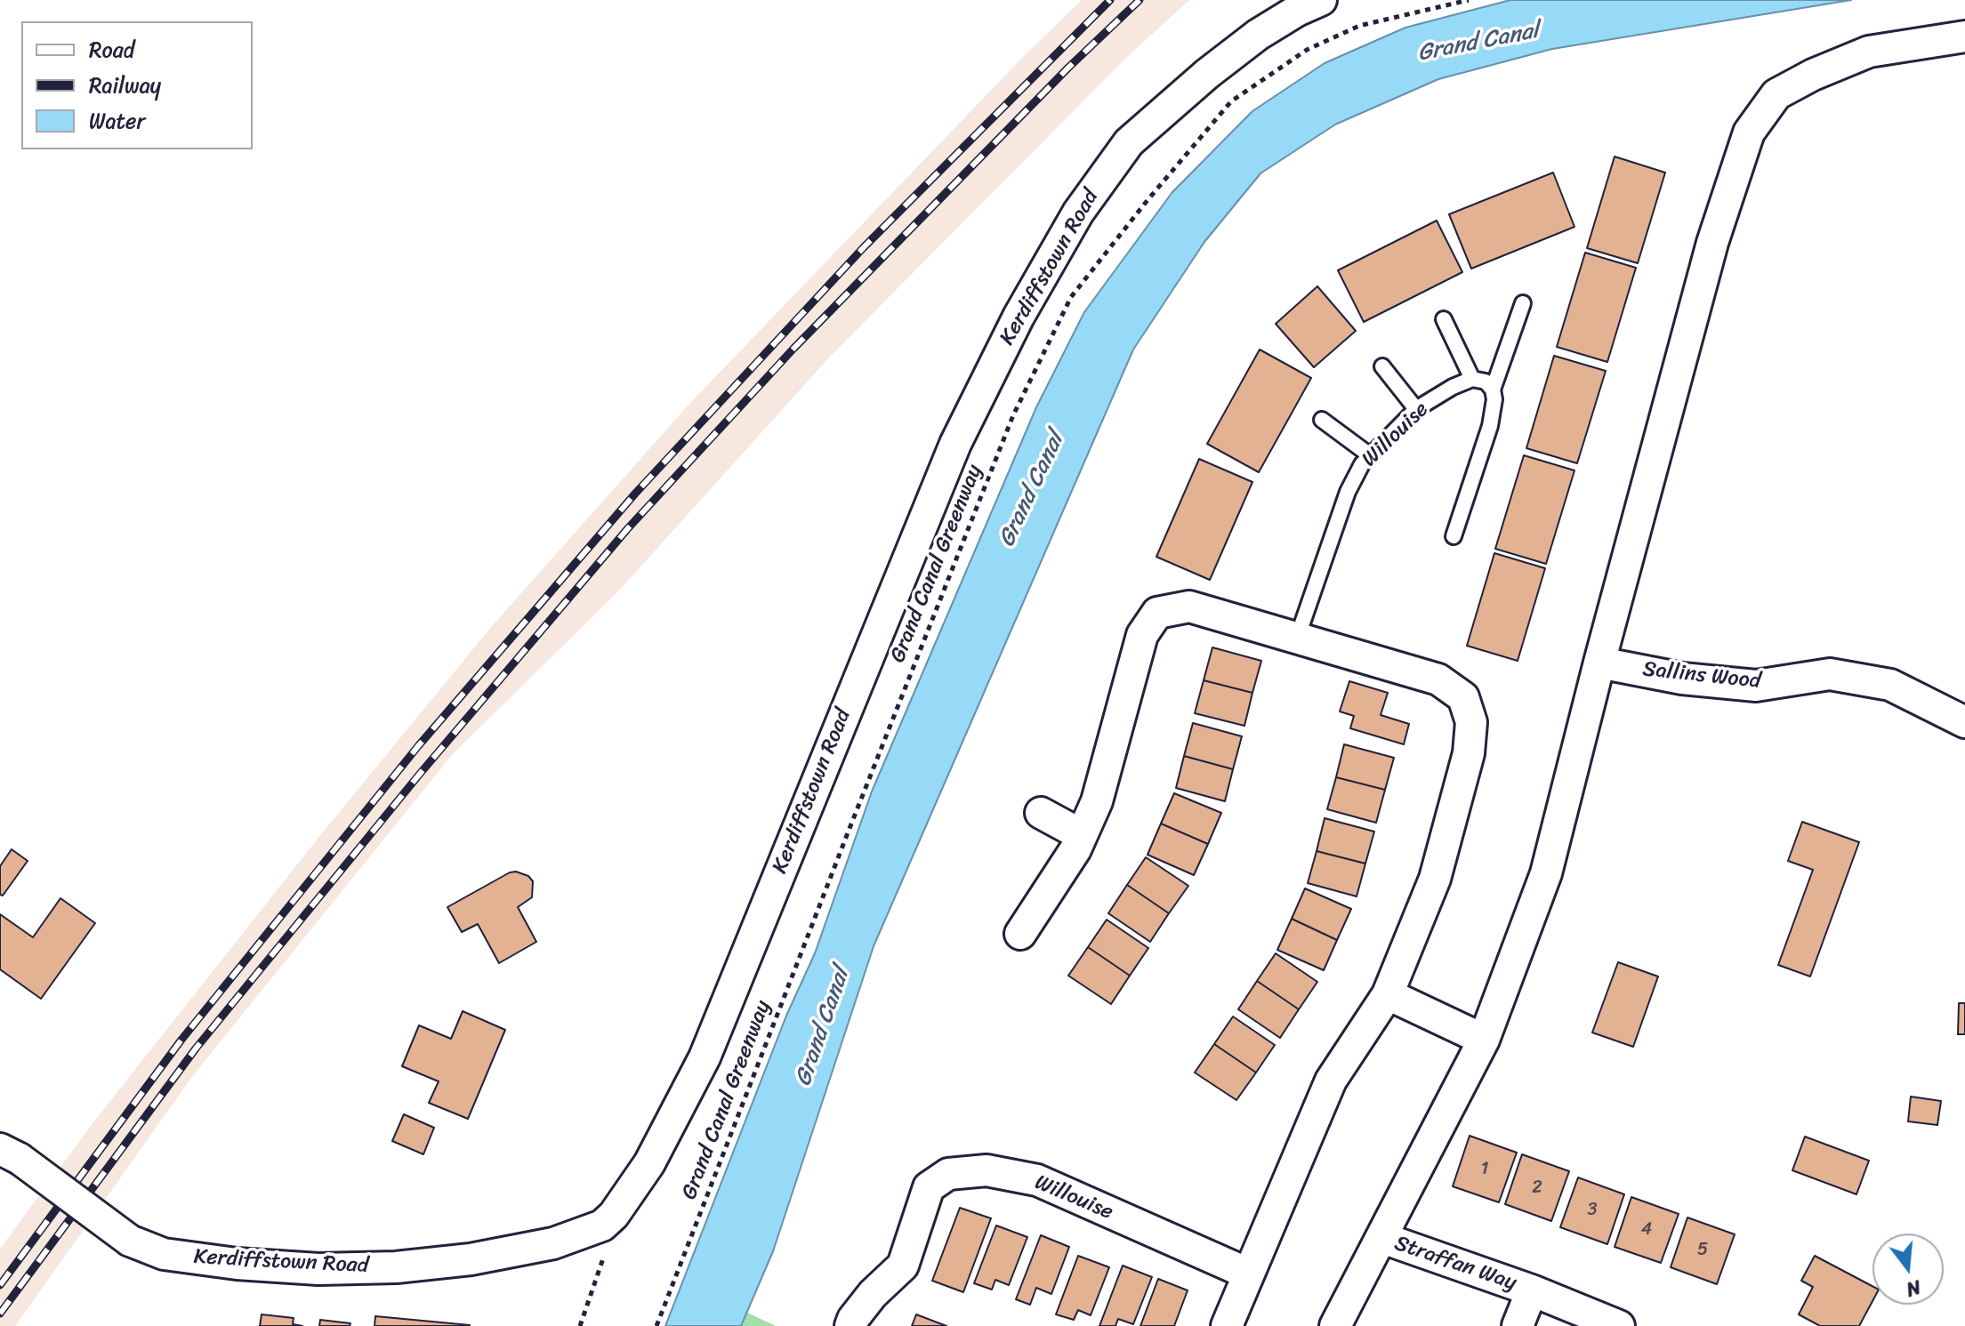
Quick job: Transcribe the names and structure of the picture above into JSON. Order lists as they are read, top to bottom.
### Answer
{
  "streets": {
    "street": [
      "Kerdiffstown Road",
      "Willouise",
      "Sallins Wood",
      "Straffan Way"
    ],
    "path": ["Grand Canal Greenway"]
  },
  "water": ["Grand Canal"],
  "house_numbers": [
    "1",
    "2",
    "3",
    "4",
    "5"
  ],
  "legend": ["Road", "Railway", "Water"],
  "north": "bottom"
}
